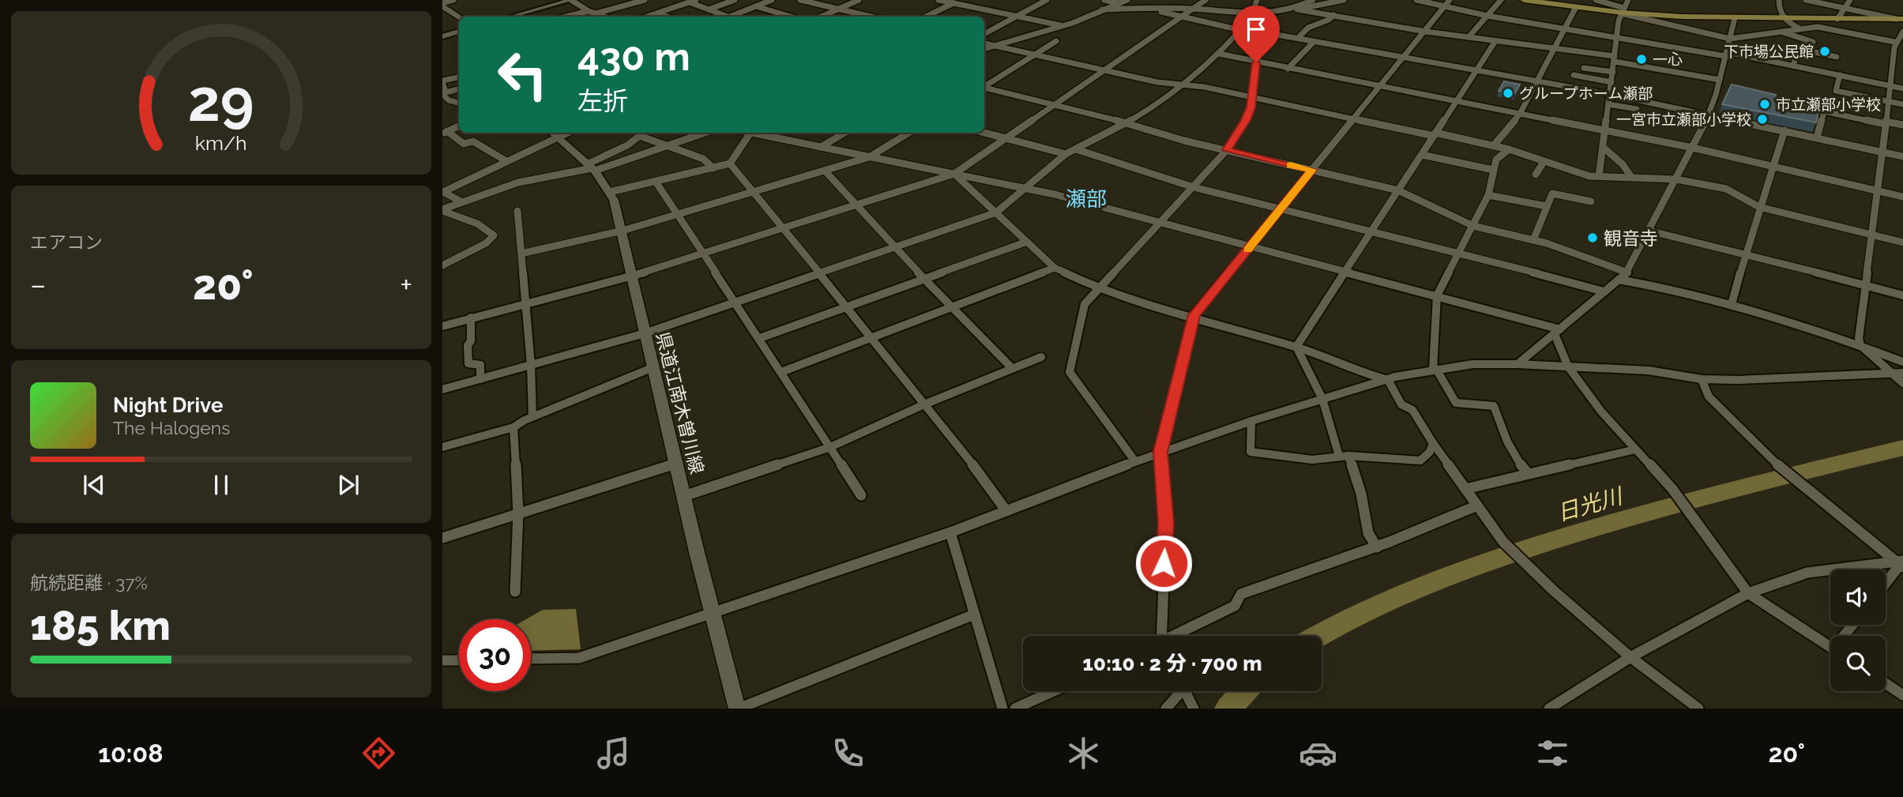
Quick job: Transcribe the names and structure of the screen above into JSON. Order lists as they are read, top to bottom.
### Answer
{
  "streets": {
    "main road": ["県道江南木曽川線"]
  },
  "districts": ["瀬部"],
  "water": ["日光川"],
  "places": [
    "下市場公民館",
    "一心",
    "グループホーム瀬部",
    "市立瀬部小学校",
    "一宮市立瀬部小学校",
    "観音寺"
  ],
  "page": {
    "turn": ["430 m", "左折"],
    "tile": [
      "エアコン",
      ["航続距離 · 37%", "185 km"]
    ],
    "heat": ["−", "20°", "+"],
    "song": ["Night Drive", "The Halogens"],
    "limit": "30",
    "trip": "10:10 · 2 分 · 700 m",
    "tabs": ["10:08", "20°"],
    "gauge": ["29", "km/h"]
  }
}
